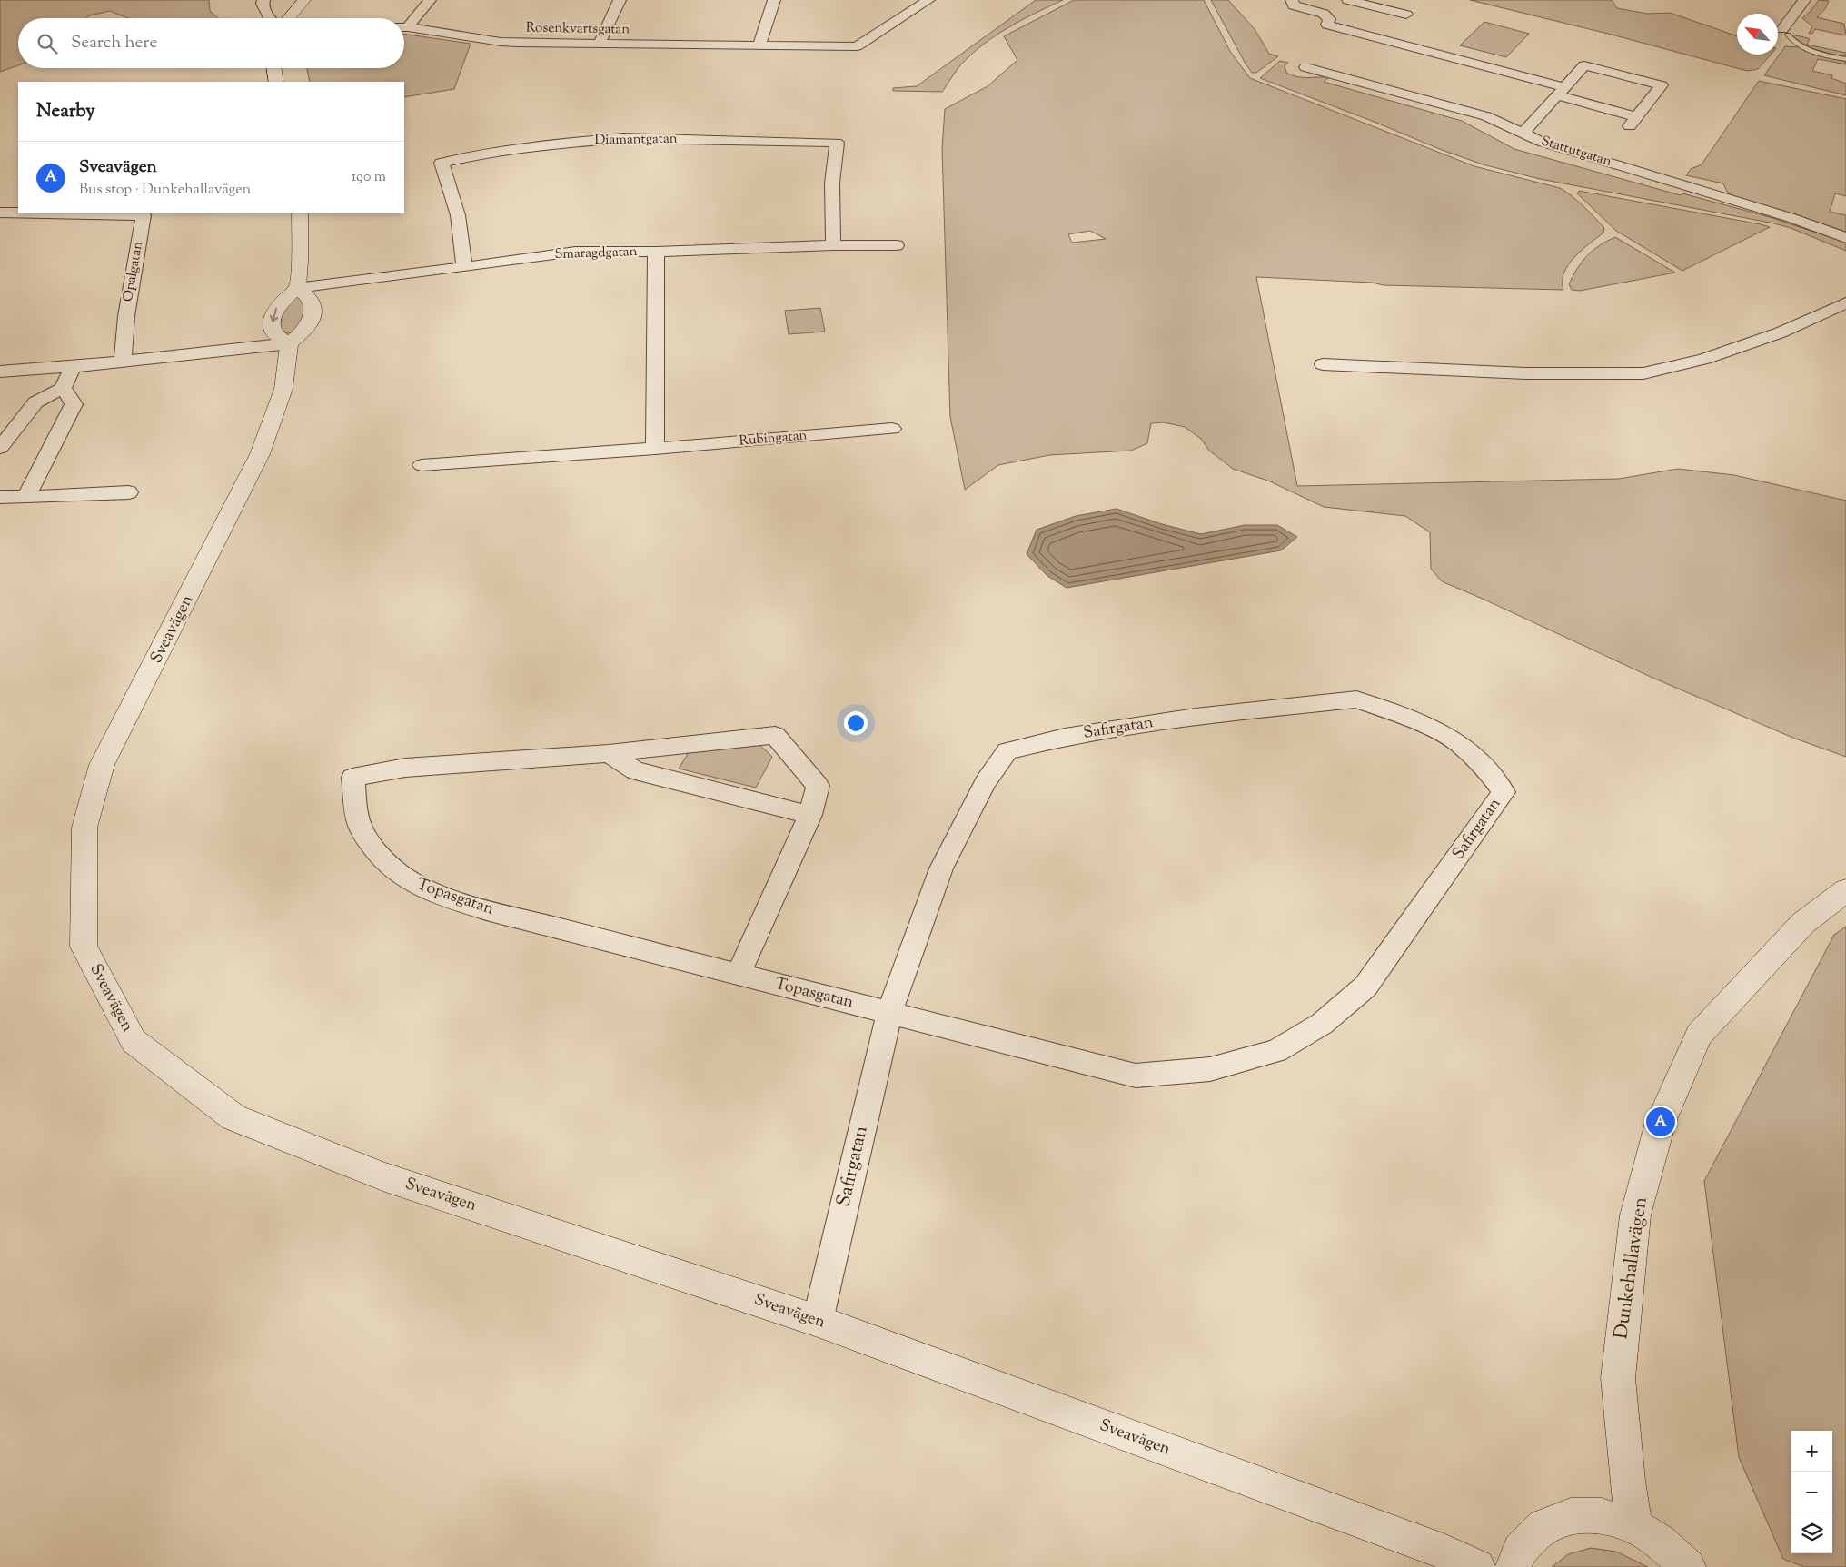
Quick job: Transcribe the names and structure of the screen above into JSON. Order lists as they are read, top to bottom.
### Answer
{
  "streets": {
    "street": [
      "Rosenkvartsgatan",
      "Diamantgatan",
      "Stattutgatan",
      "Smaragdgatan",
      "Opalgatan",
      "Rubingatan",
      "Sveavägen",
      "Safirgatan",
      "Topasgatan",
      "Dunkehallavägen"
    ]
  },
  "crossings": [
    ["Diamantgatan", "Smaragdgatan"],
    ["Smaragdgatan", "Sveavägen"],
    ["Sveavägen", "Safirgatan"],
    ["Safirgatan", "Topasgatan"]
  ],
  "north": "top left",
  "page": {
    "search": "Search here",
    "heading": "Nearby",
    "list": [
      {
        "mark": "A",
        "name": "Sveavägen",
        "note": "Bus stop · Dunkehallavägen",
        "value": "190 m"
      }
    ],
    "pins": "A",
    "map_buttons": ["+", "−"]
  }
}
